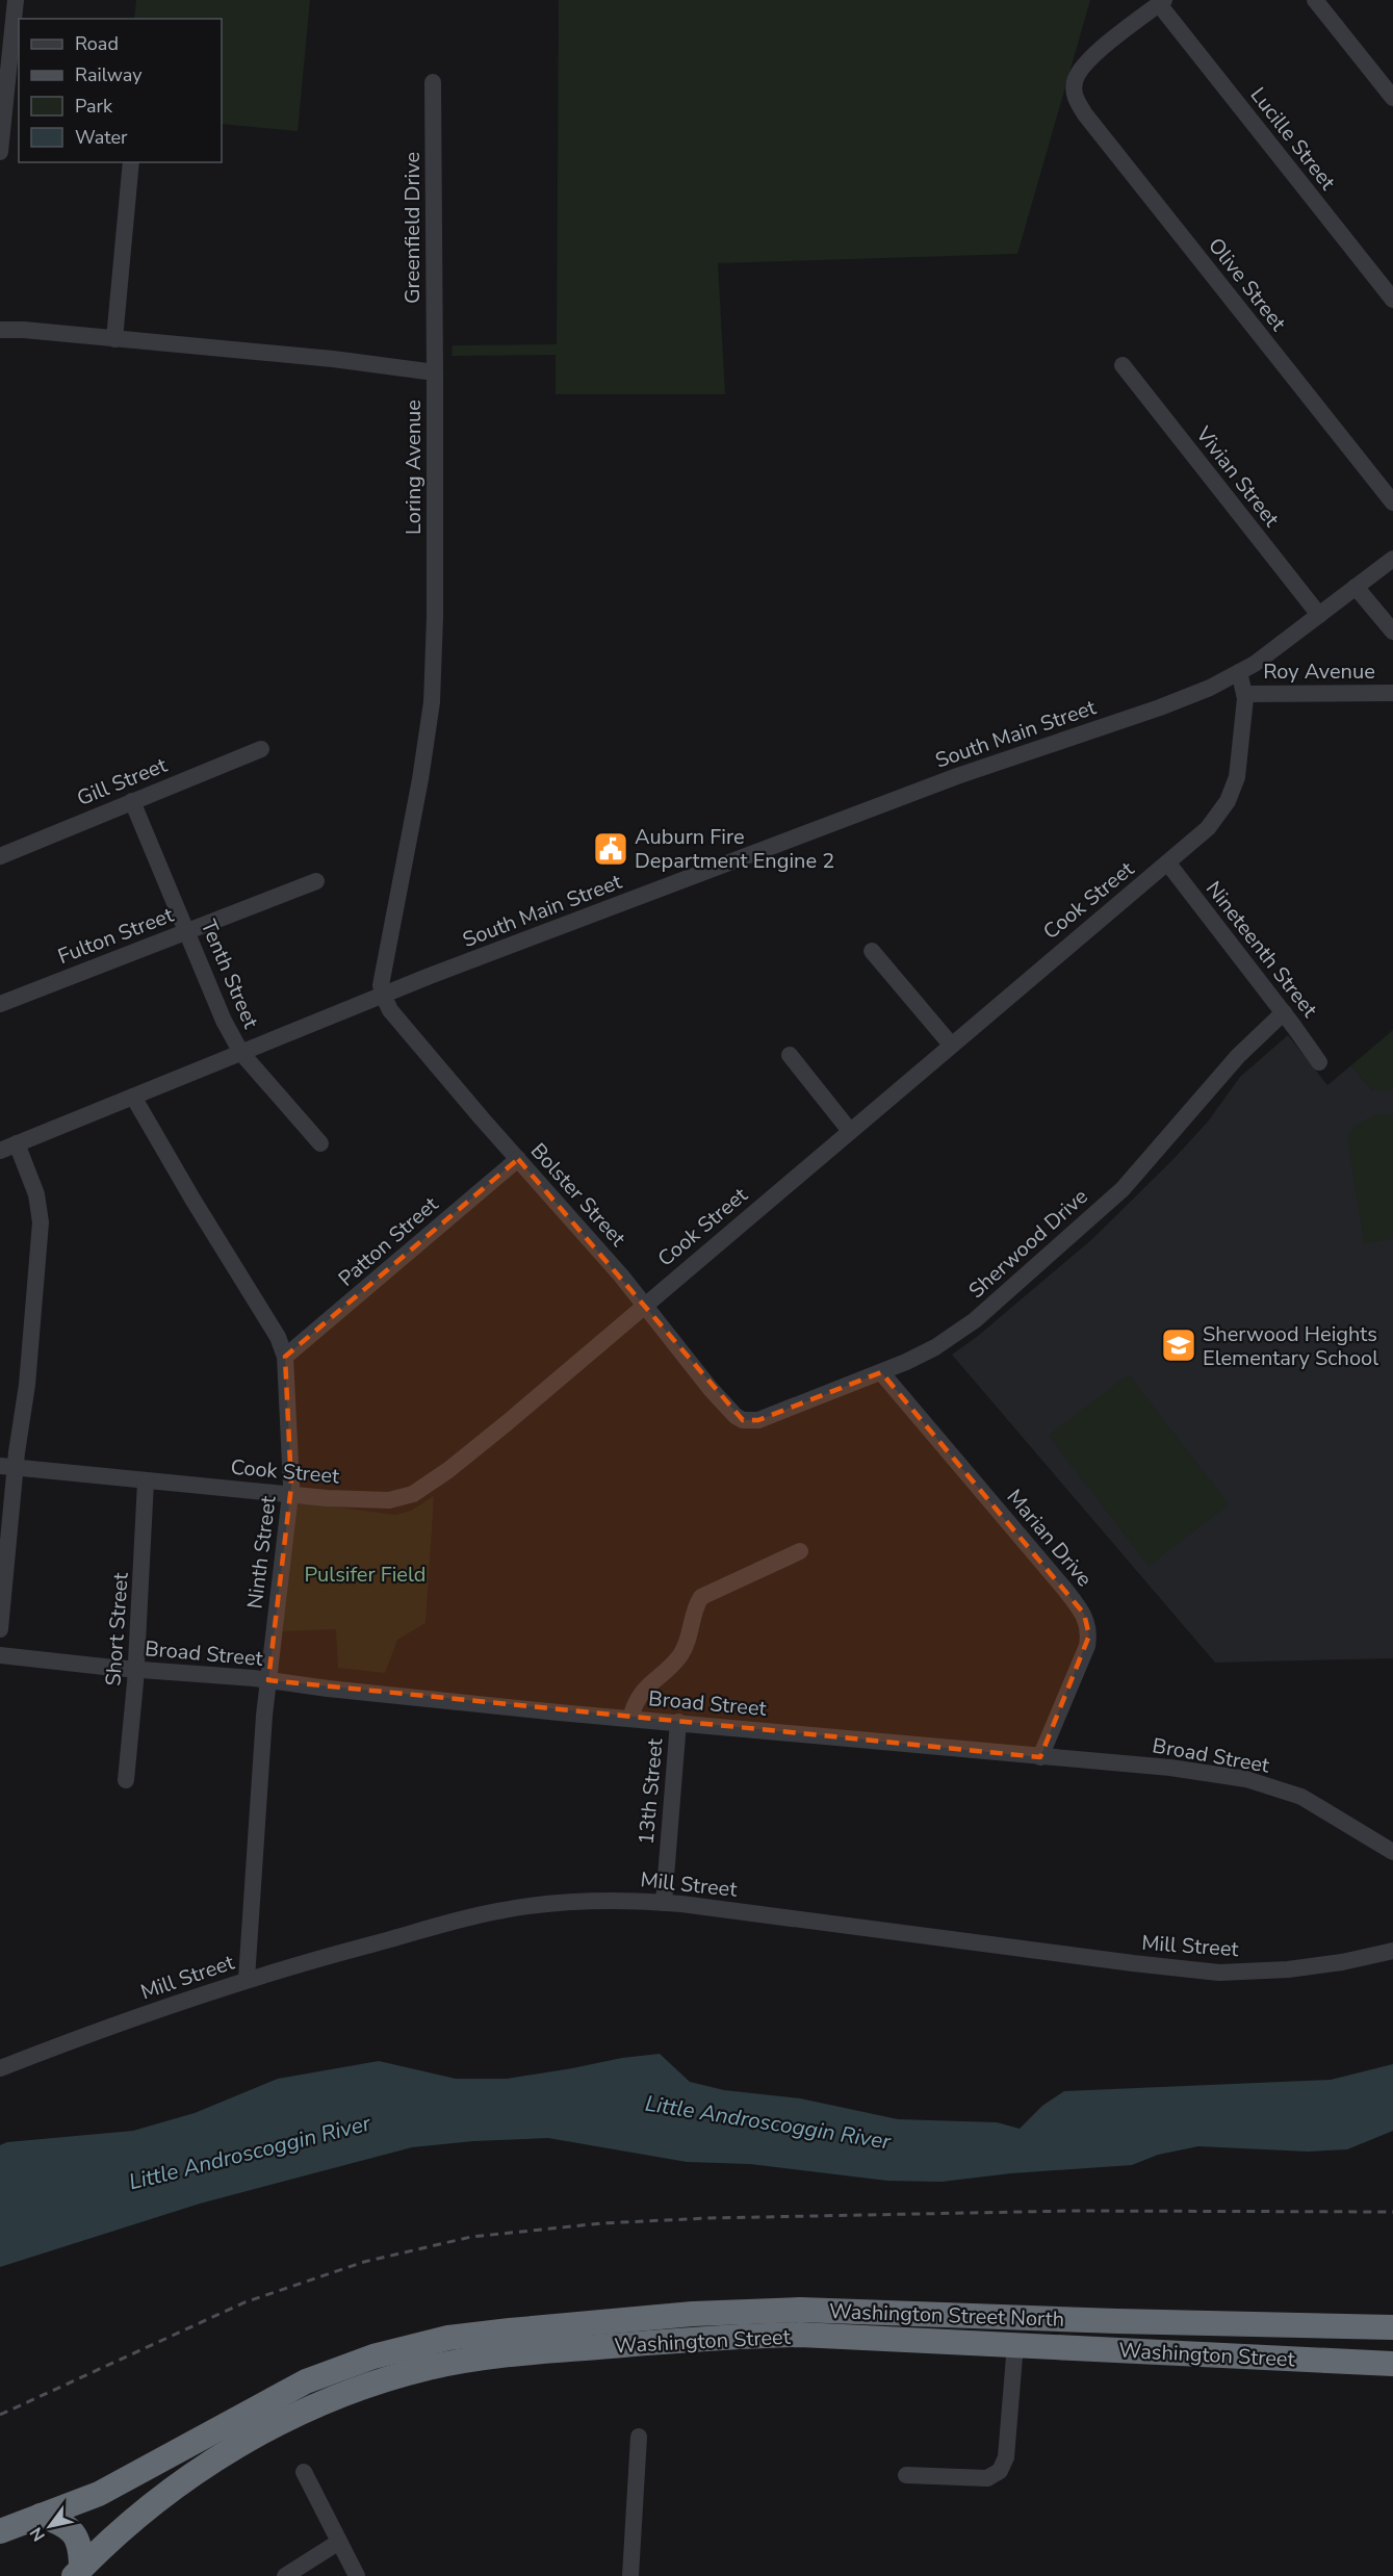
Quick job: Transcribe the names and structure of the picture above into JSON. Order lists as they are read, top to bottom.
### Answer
{
  "streets": {
    "highway": ["Washington Street North", "Washington Street"],
    "street": [
      "Lucille Street",
      "Greenfield Drive",
      "Olive Street",
      "Loring Avenue",
      "Vivian Street",
      "Roy Avenue",
      "South Main Street",
      "Gill Street",
      "Cook Street",
      "Fulton Street",
      "Nineteenth Street",
      "Tenth Street",
      "Bolster Street",
      "Patton Street",
      "Sherwood Drive",
      "Marian Drive",
      "Ninth Street",
      "Short Street",
      "Broad Street",
      "13th Street",
      "Mill Street"
    ]
  },
  "crossings": [
    ["Lucille Street", "Olive Street"],
    ["Greenfield Drive", "Loring Avenue"],
    ["Loring Avenue", "South Main Street"],
    ["Loring Avenue", "Bolster Street"],
    ["Vivian Street", "South Main Street"],
    ["Roy Avenue", "Cook Street"],
    ["South Main Street", "Cook Street"],
    ["South Main Street", "Tenth Street"],
    ["South Main Street", "Bolster Street"],
    ["South Main Street", "Ninth Street"],
    ["Gill Street", "Tenth Street"],
    ["Cook Street", "Nineteenth Street"],
    ["Cook Street", "Bolster Street"],
    ["Cook Street", "Ninth Street"],
    ["Cook Street", "Short Street"],
    ["Fulton Street", "Tenth Street"],
    ["Nineteenth Street", "Sherwood Drive"],
    ["Bolster Street", "Patton Street"],
    ["Bolster Street", "Sherwood Drive"],
    ["Patton Street", "Ninth Street"],
    ["Sherwood Drive", "Marian Drive"],
    ["Marian Drive", "Broad Street"],
    ["Ninth Street", "Broad Street"],
    ["Ninth Street", "Mill Street"],
    ["Short Street", "Broad Street"],
    ["Broad Street", "13th Street"],
    ["13th Street", "Mill Street"]
  ],
  "water": ["Little Androscoggin River"],
  "parks": ["Pulsifer Field"],
  "places": {
    "public building": ["Auburn Fire Department Engine 2"],
    "school or university": ["Sherwood Heights Elementary School"]
  },
  "legend": [
    "Road",
    "Railway",
    "Park",
    "Water"
  ],
  "north": "bottom left"
}
